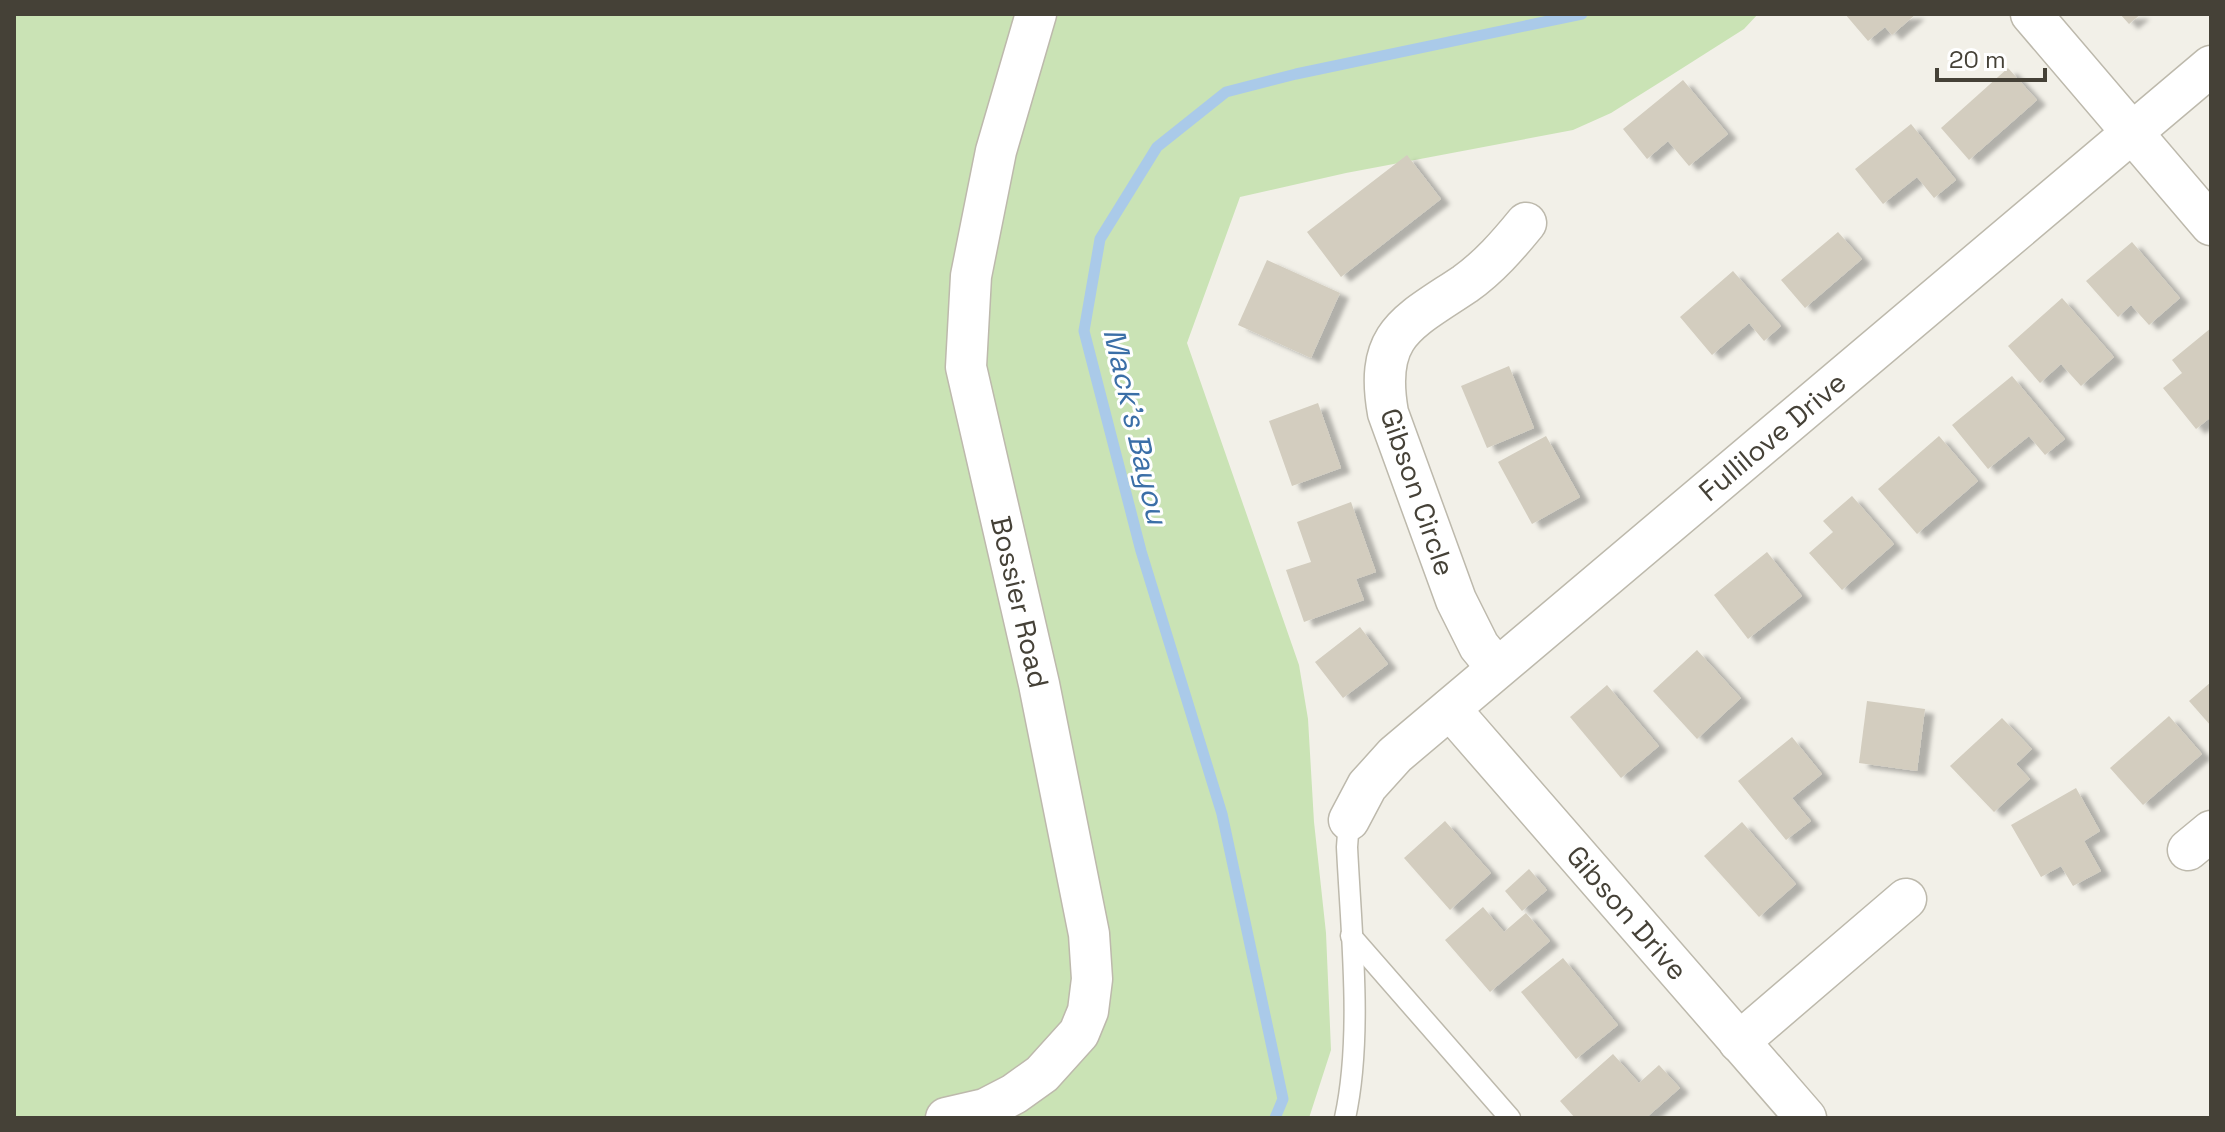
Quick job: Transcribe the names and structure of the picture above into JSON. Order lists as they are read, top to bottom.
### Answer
{
  "streets": {
    "street": [
      "Fullilove Drive",
      "Gibson Circle",
      "Bossier Road",
      "Gibson Drive"
    ]
  },
  "crossings": [
    ["Fullilove Drive", "Gibson Circle"],
    ["Fullilove Drive", "Gibson Drive"]
  ],
  "water": ["Mack's Bayou"],
  "scale_bar": "20 m"
}
